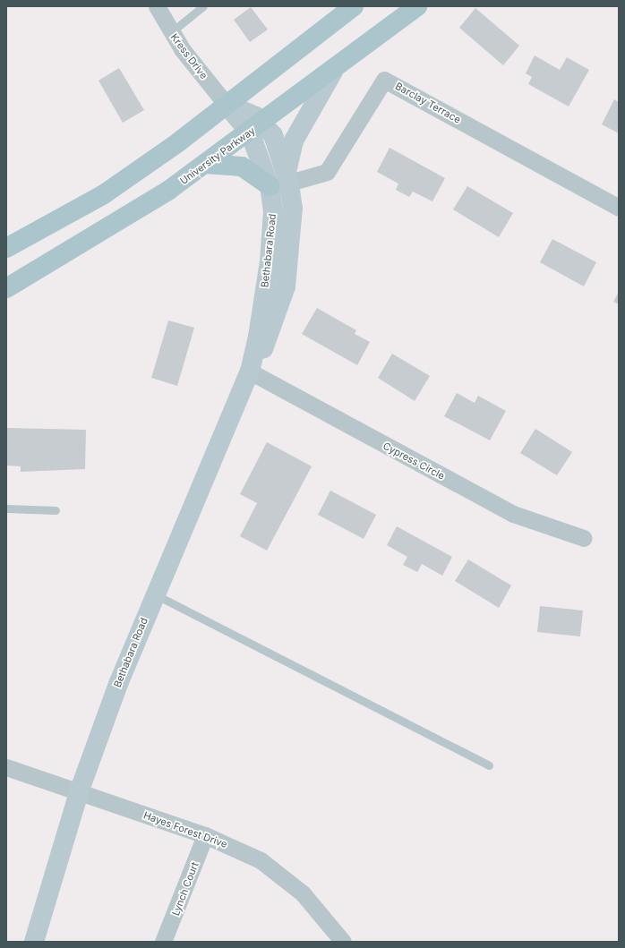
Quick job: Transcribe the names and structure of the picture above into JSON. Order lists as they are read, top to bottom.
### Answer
{
  "streets": {
    "main road": ["University Parkway"],
    "street": [
      "Kress Drive",
      "Barclay Terrace",
      "Bethabara Road",
      "Cypress Circle",
      "Hayes Forest Drive",
      "Lynch Court"
    ]
  },
  "crossings": [
    ["Kress Drive", "Bethabara Road"],
    ["Barclay Terrace", "Bethabara Road"],
    ["University Parkway", "Bethabara Road"],
    ["Bethabara Road", "Cypress Circle"],
    ["Bethabara Road", "Hayes Forest Drive"],
    ["Hayes Forest Drive", "Lynch Court"]
  ]
}
